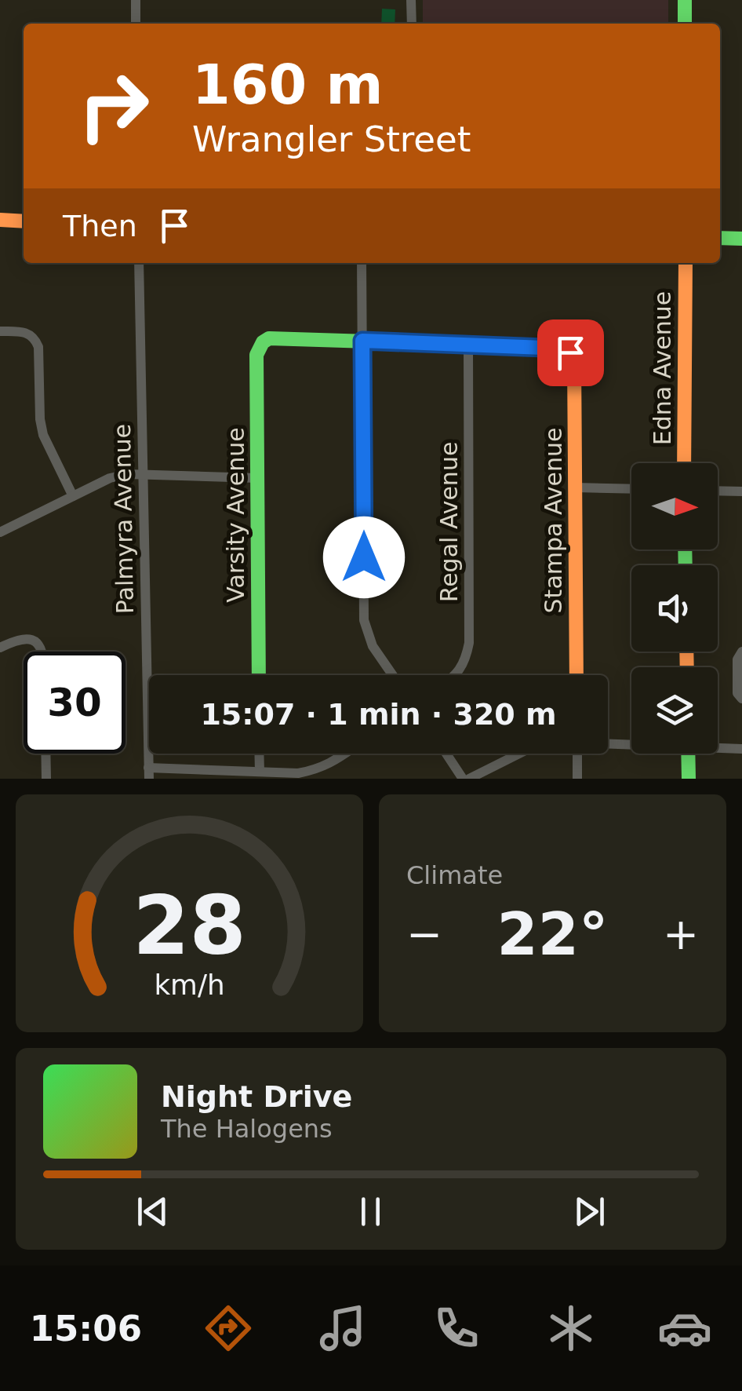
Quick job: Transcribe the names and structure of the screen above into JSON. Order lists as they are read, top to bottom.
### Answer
{
  "streets": {
    "street": [
      "Edna Avenue",
      "Varsity Avenue",
      "Palmyra Avenue",
      "Stampa Avenue",
      "Regal Avenue"
    ]
  },
  "crossings": [
    ["Stampa Avenue", "Regal Avenue"]
  ],
  "north": "right",
  "page": {
    "turn": ["160 m", "Wrangler Street"],
    "then": "Then",
    "limit": "30",
    "trip": "15:07 · 1 min · 320 m",
    "tile": "Climate",
    "heat": ["−", "22°", "+"],
    "song": ["Night Drive", "The Halogens"],
    "tabs": "15:06",
    "gauge": ["28", "km/h"]
  }
}
